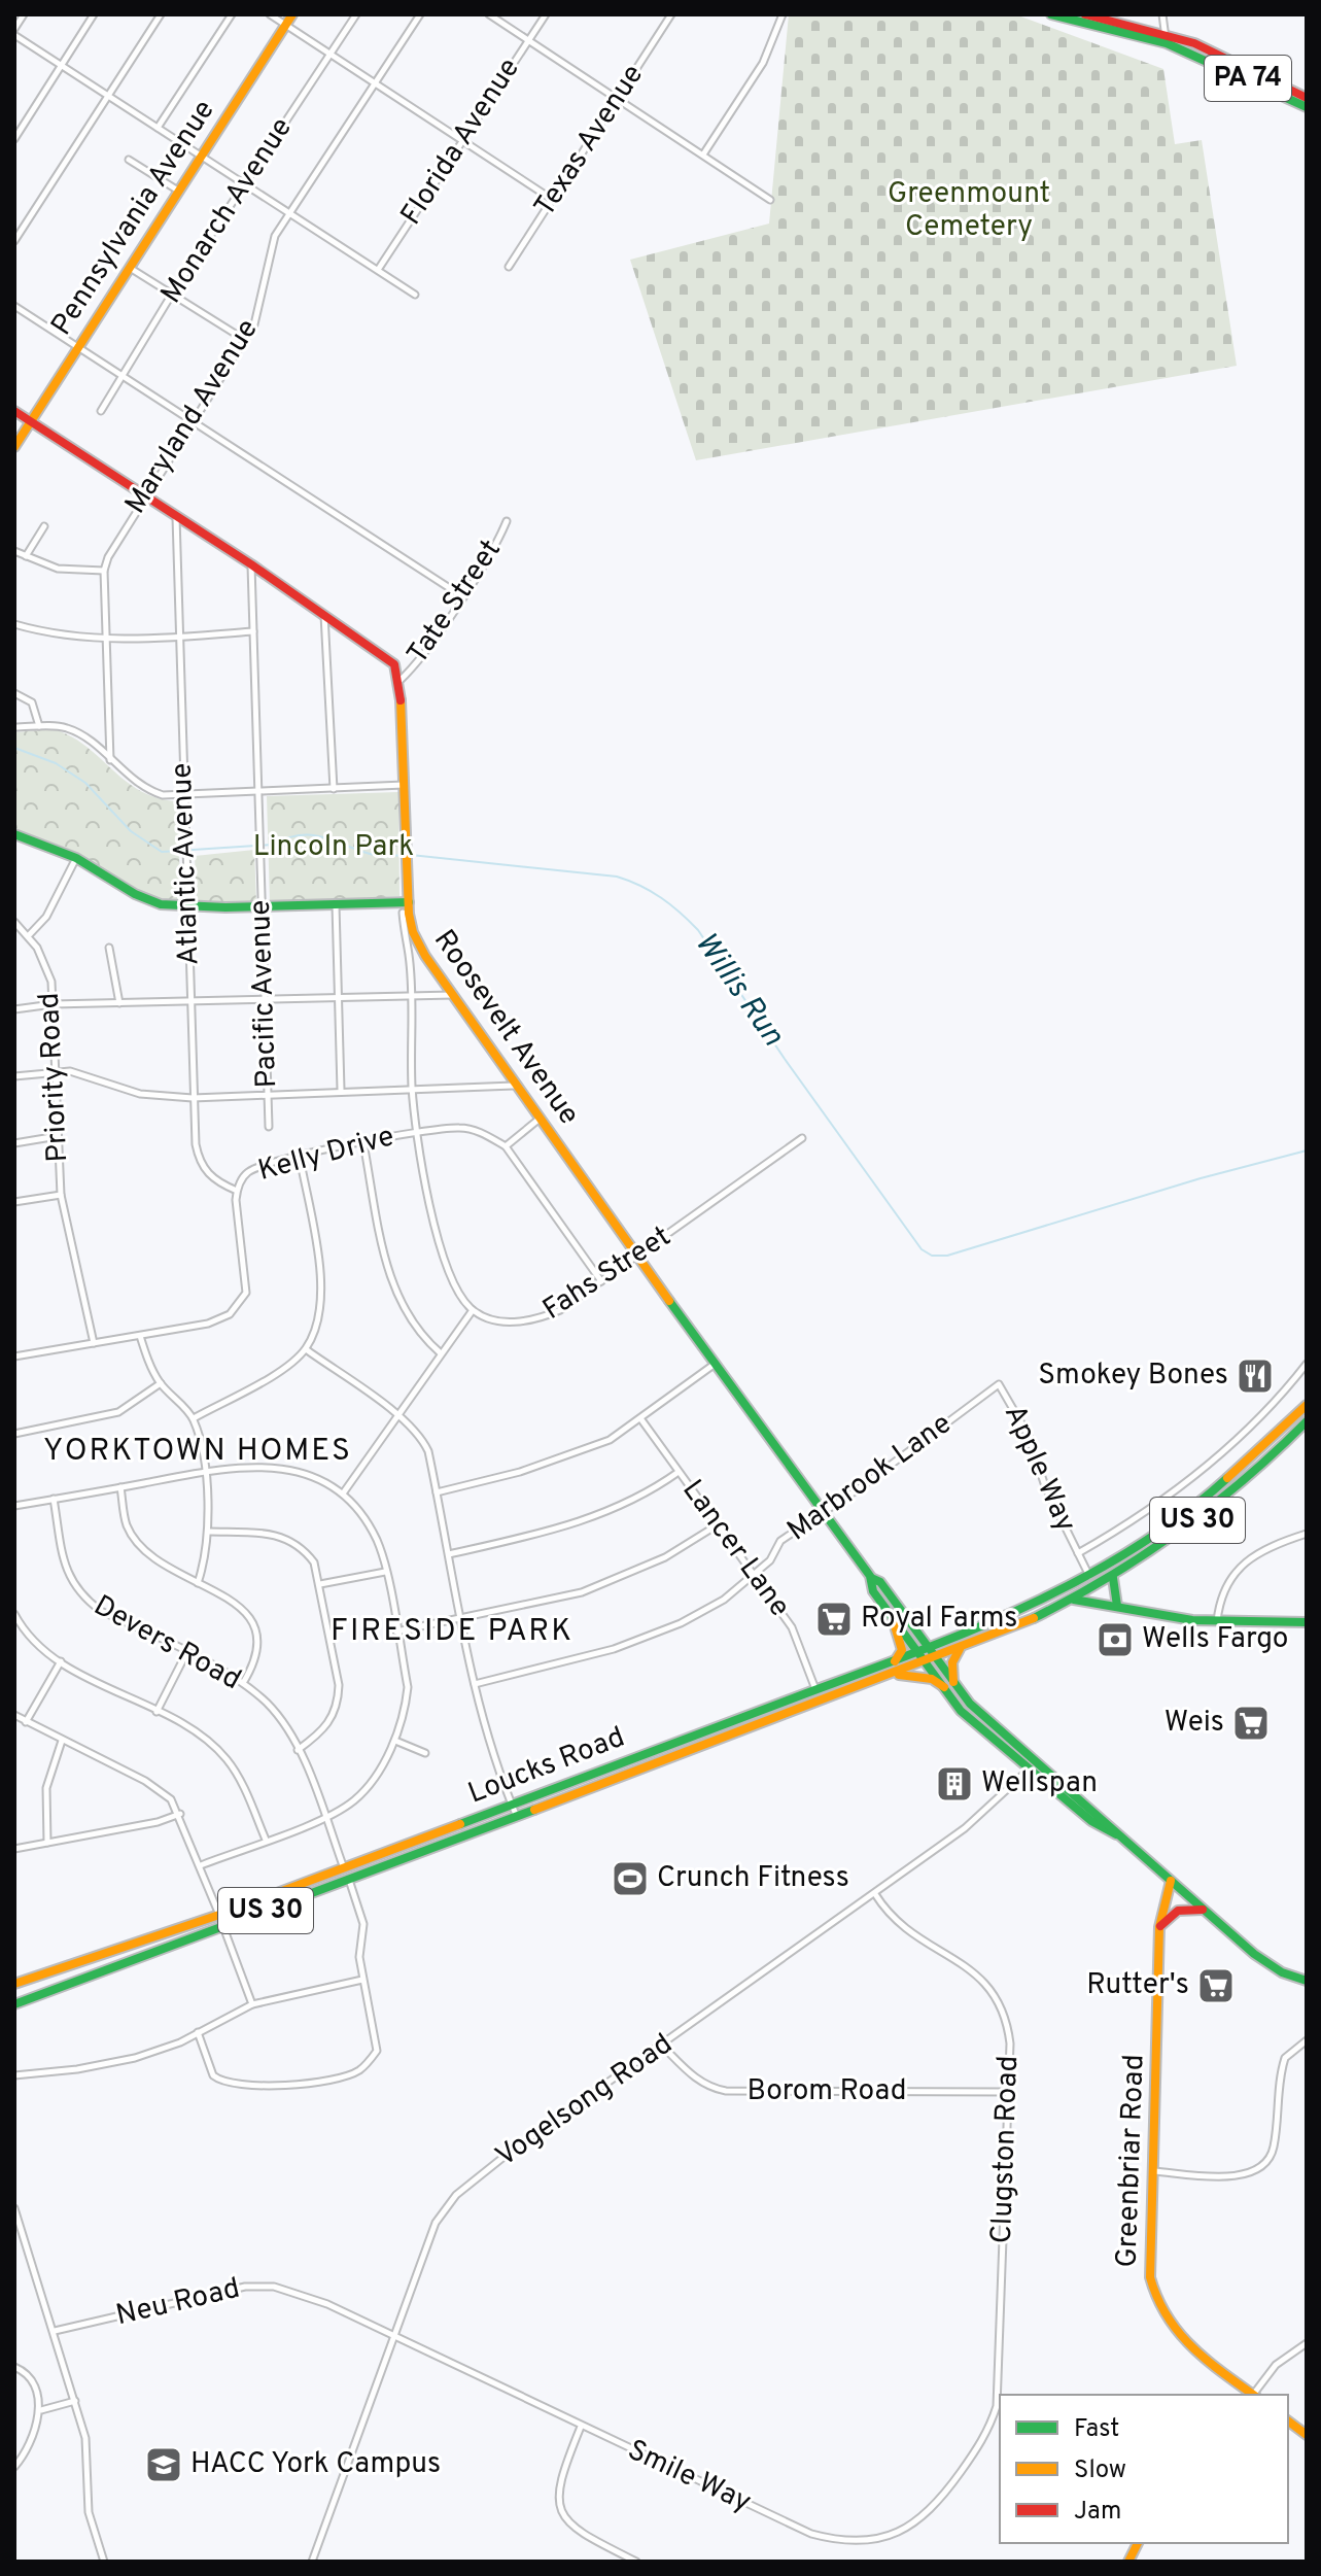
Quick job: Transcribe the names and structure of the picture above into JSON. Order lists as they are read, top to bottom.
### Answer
{
  "streets": {
    "main road": [
      "PA 74",
      "Pennsylvania Avenue",
      "Roosevelt Avenue",
      "US 30",
      "Loucks Road",
      "Greenbriar Road"
    ],
    "street": [
      "Texas Avenue",
      "Florida Avenue",
      "Monarch Avenue",
      "Maryland Avenue",
      "Tate Street",
      "Atlantic Avenue",
      "Pacific Avenue",
      "Priority Road",
      "Kelly Drive",
      "Fahs Street",
      "Apple Way",
      "Marbrook Lane",
      "Lancer Lane",
      "Devers Road",
      "Borom Road",
      "Vogelsong Road",
      "Clugston Road",
      "Neu Road",
      "Smile Way"
    ]
  },
  "crossings": [
    ["Tate Street", "Roosevelt Avenue"],
    ["Atlantic Avenue", "Kelly Drive"],
    ["Roosevelt Avenue", "Fahs Street"],
    ["Roosevelt Avenue", "Marbrook Lane"],
    ["Roosevelt Avenue", "Loucks Road"],
    ["Roosevelt Avenue", "Vogelsong Road"],
    ["Roosevelt Avenue", "Greenbriar Road"],
    ["Priority Road", "Kelly Drive"],
    ["Kelly Drive", "Fahs Street"],
    ["Apple Way", "Marbrook Lane"],
    ["Apple Way", "US 30"],
    ["Apple Way", "Loucks Road"],
    ["Marbrook Lane", "Lancer Lane"],
    ["US 30", "Loucks Road"],
    ["Lancer Lane", "Loucks Road"],
    ["Devers Road", "Loucks Road"],
    ["Borom Road", "Vogelsong Road"],
    ["Borom Road", "Clugston Road"],
    ["Vogelsong Road", "Clugston Road"],
    ["Vogelsong Road", "Neu Road"],
    ["Vogelsong Road", "Smile Way"],
    ["Clugston Road", "Smile Way"],
    ["Neu Road", "Smile Way"]
  ],
  "districts": ["YORKTOWN HOMES", "FIRESIDE PARK"],
  "water": ["Willis Run"],
  "parks": ["Greenmount Cemetery", "Lincoln Park"],
  "places": {
    "restaurant": ["Smokey Bones"],
    "supermarket": ["Royal Farms", "Weis", "Rutter's"],
    "bank": ["Wells Fargo"],
    "building": ["Wellspan"],
    "sports": ["Crunch Fitness"],
    "school or university": ["HACC York Campus"]
  },
  "legend": ["Fast", "Slow", "Jam"]
}
